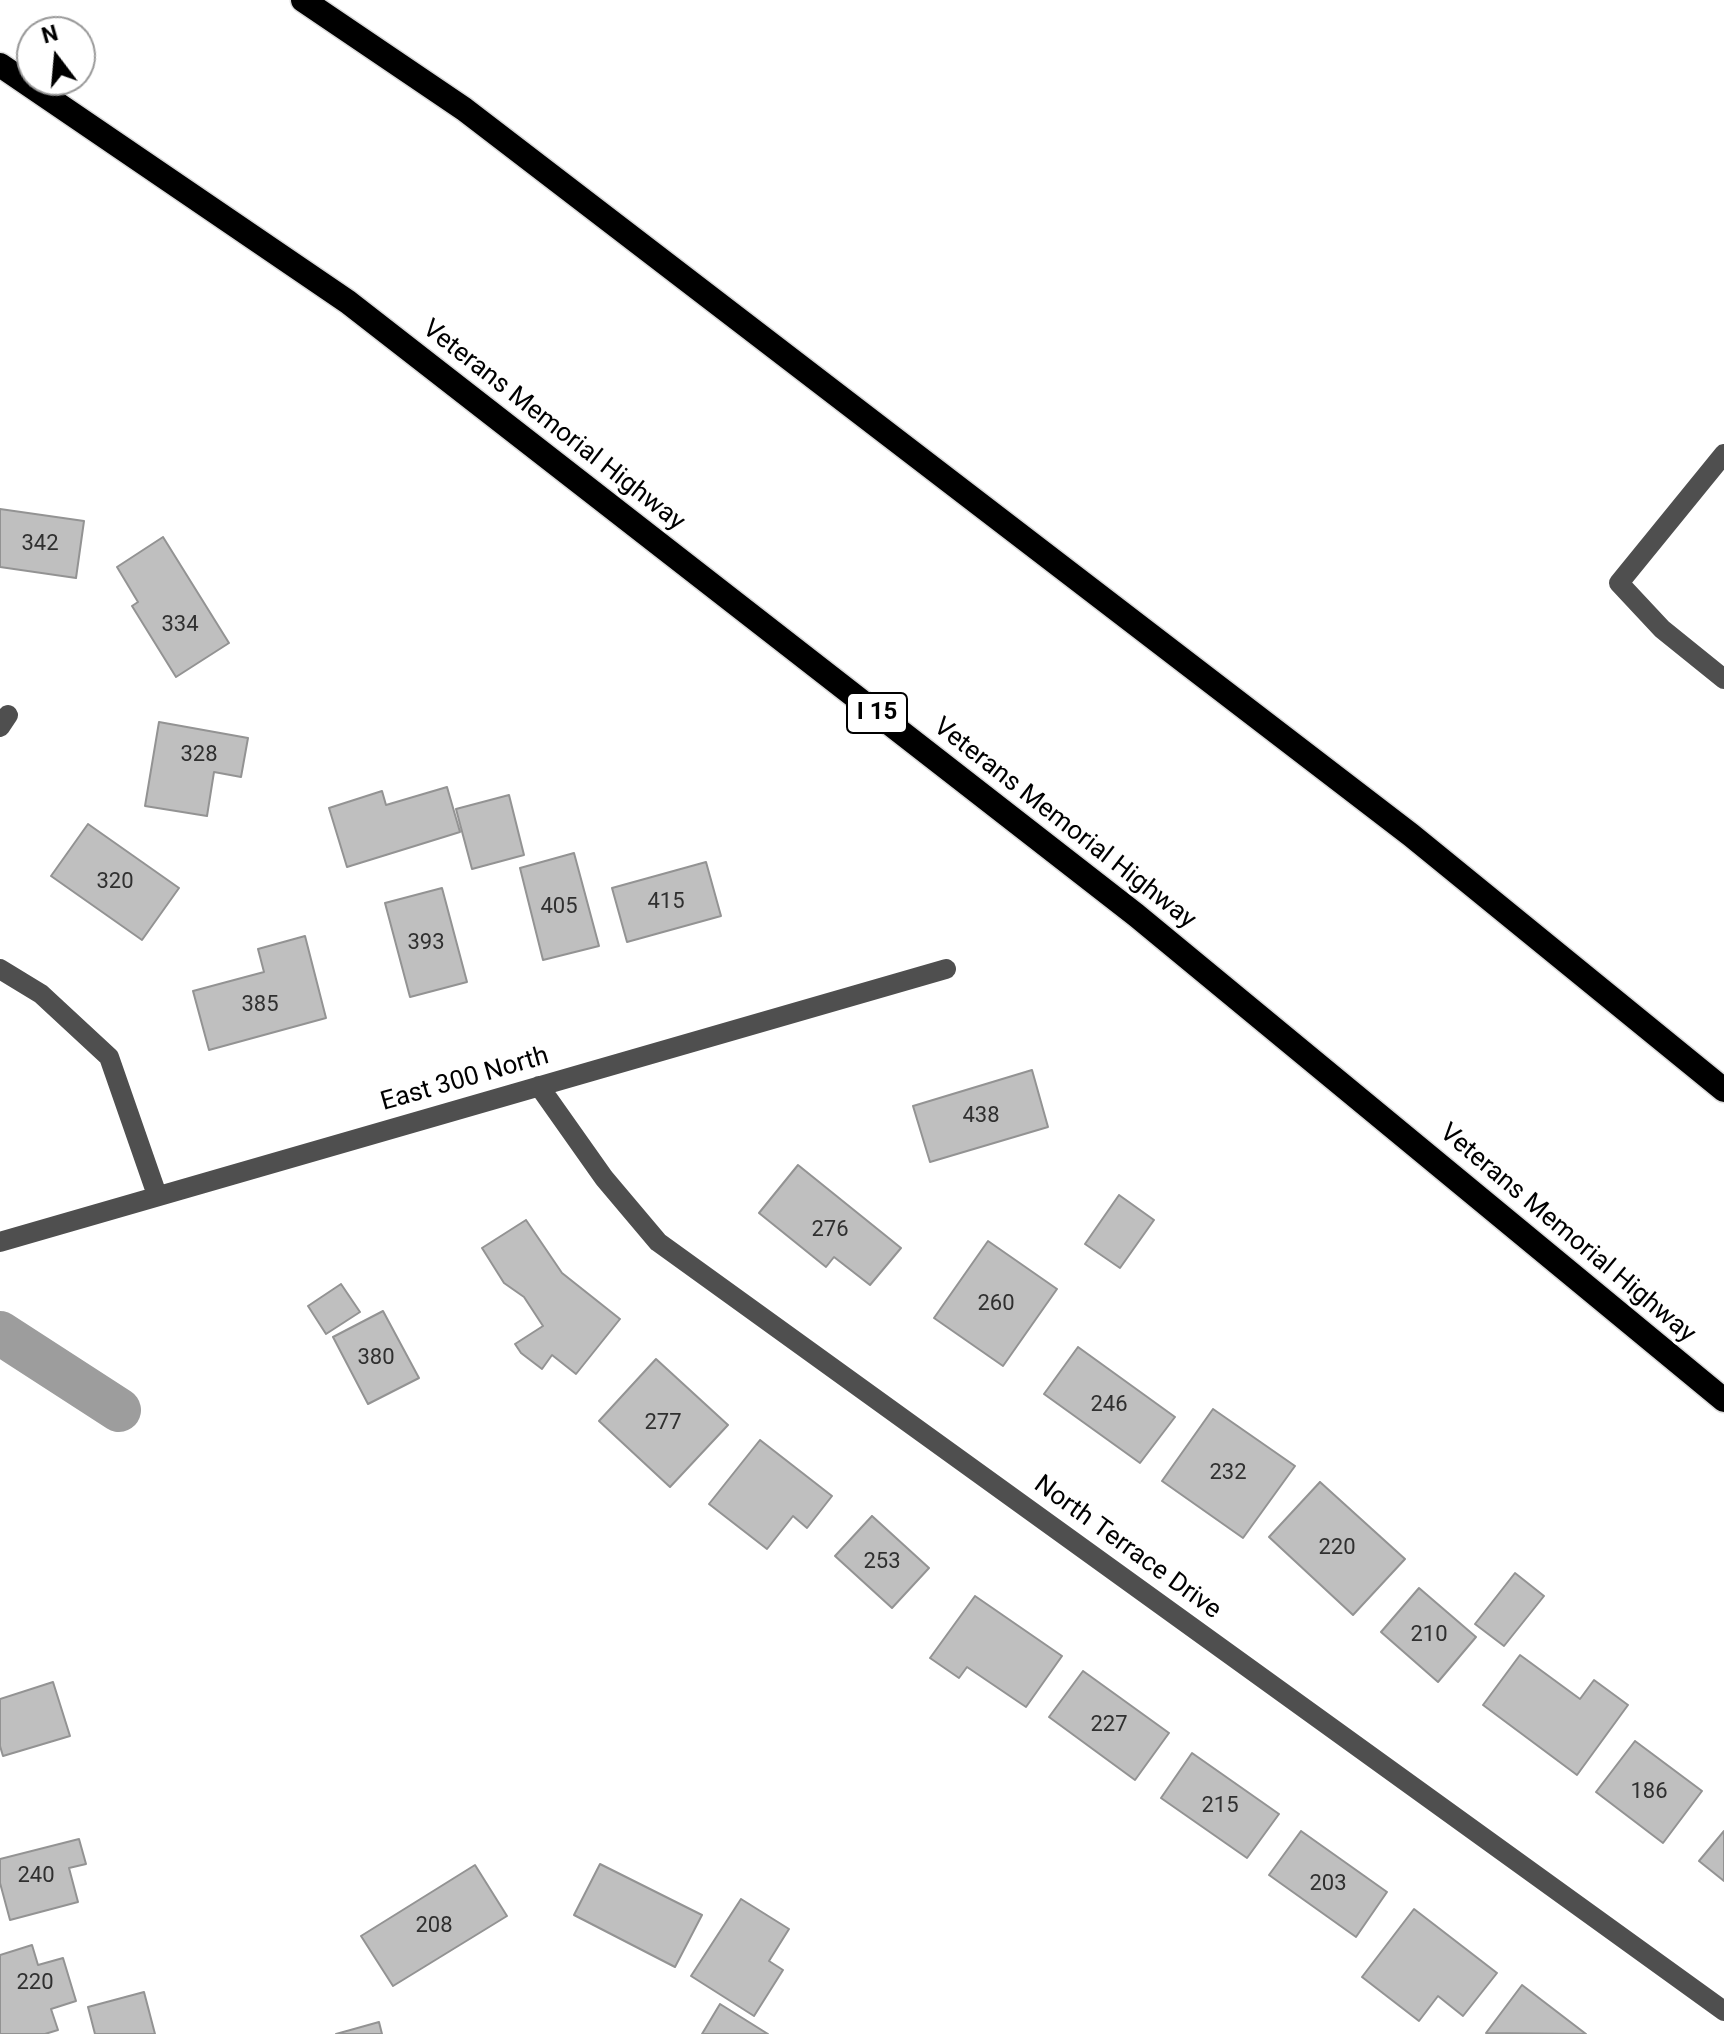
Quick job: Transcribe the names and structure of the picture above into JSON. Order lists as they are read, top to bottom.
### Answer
{
  "streets": {
    "highway": ["Veterans Memorial Highway", "I 15"],
    "street": ["East 300 North", "North Terrace Drive"]
  },
  "crossings": [
    ["East 300 North", "North Terrace Drive"]
  ],
  "house_numbers": [
    "342",
    "334",
    "328",
    "320",
    "415",
    "405",
    "393",
    "385",
    "438",
    "276",
    "260",
    "380",
    "246",
    "277",
    "232",
    "220",
    "253",
    "210",
    "227",
    "186",
    "215",
    "240",
    "203",
    "208",
    "220"
  ],
  "north": "top"
}
